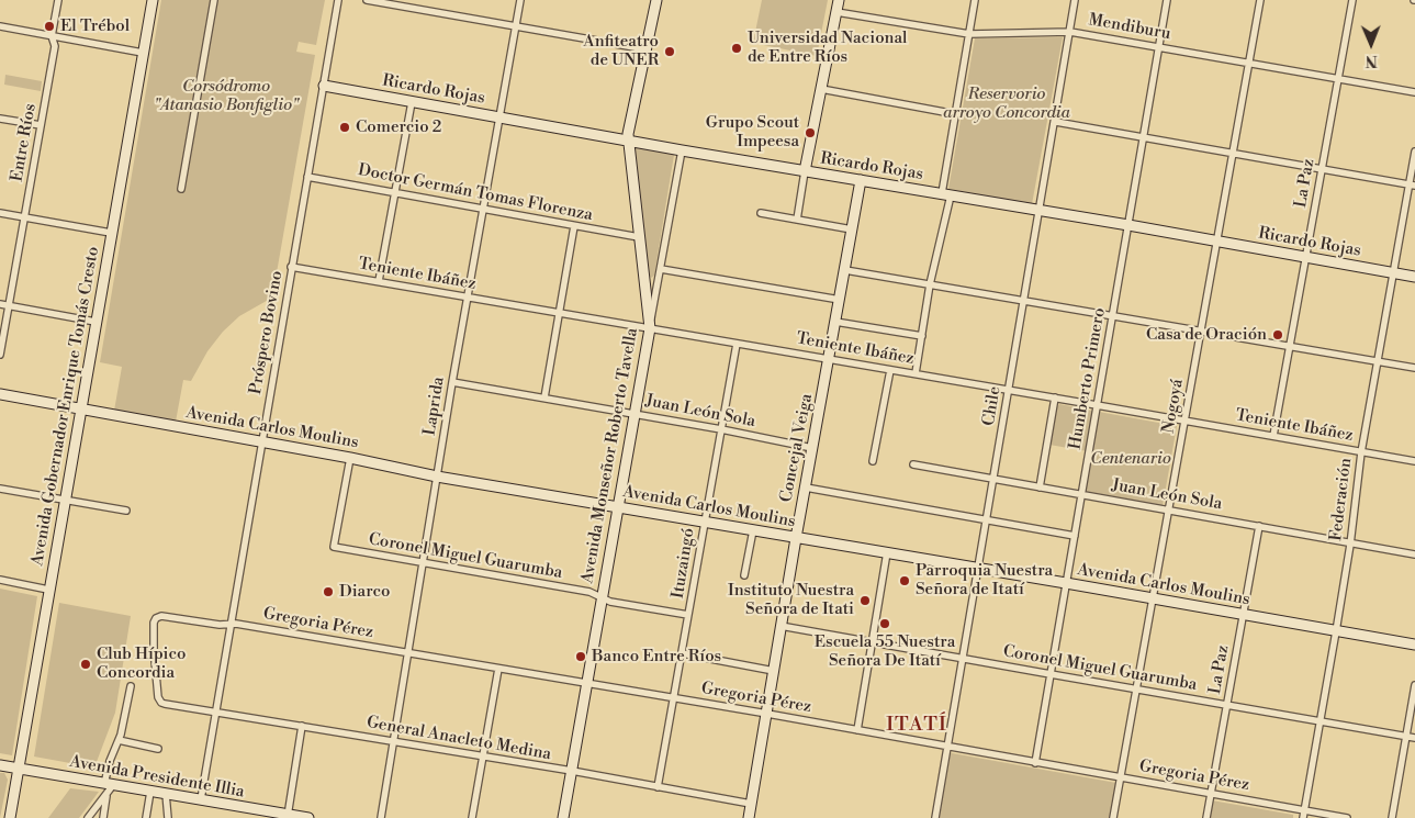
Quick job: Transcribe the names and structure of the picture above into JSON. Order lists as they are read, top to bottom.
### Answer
{
  "streets": {
    "street": [
      "Mendiburu",
      "Ricardo Rojas",
      "Entre Ríos",
      "La Paz",
      "Doctor Germán Tomas Florenza",
      "Teniente Ibáñez",
      "Próspero Bovino",
      "Humberto Primero",
      "Avenida Gobernador Enrique Tomás Cresto",
      "Laprida",
      "Chile",
      "Nogoyá",
      "Juan León Sola",
      "Avenida Carlos Moulins",
      "Concejal Veiga",
      "Avenida Monseñor Roberto Tavella",
      "Federación",
      "Coronel Miguel Guarumba",
      "Ituzaingó",
      "Gregoria Pérez",
      "General Anacleto Medina",
      "Avenida Presidente Illia"
    ]
  },
  "crossings": [
    ["Mendiburu", "La Paz"],
    ["Mendiburu", "Humberto Primero"],
    ["Mendiburu", "Chile"],
    ["Mendiburu", "Nogoyá"],
    ["Ricardo Rojas", "La Paz"],
    ["Ricardo Rojas", "Próspero Bovino"],
    ["Ricardo Rojas", "Humberto Primero"],
    ["Ricardo Rojas", "Laprida"],
    ["Ricardo Rojas", "Chile"],
    ["Ricardo Rojas", "Nogoyá"],
    ["Ricardo Rojas", "Concejal Veiga"],
    ["Ricardo Rojas", "Avenida Monseñor Roberto Tavella"],
    ["Ricardo Rojas", "Federación"],
    ["La Paz", "Teniente Ibáñez"],
    ["La Paz", "Juan León Sola"],
    ["La Paz", "Avenida Carlos Moulins"],
    ["La Paz", "Coronel Miguel Guarumba"],
    ["La Paz", "Gregoria Pérez"],
    ["Doctor Germán Tomas Florenza", "Próspero Bovino"],
    ["Doctor Germán Tomas Florenza", "Laprida"],
    ["Doctor Germán Tomas Florenza", "Avenida Monseñor Roberto Tavella"],
    ["Teniente Ibáñez", "Próspero Bovino"],
    ["Teniente Ibáñez", "Humberto Primero"],
    ["Teniente Ibáñez", "Laprida"],
    ["Teniente Ibáñez", "Chile"],
    ["Teniente Ibáñez", "Nogoyá"],
    ["Teniente Ibáñez", "Concejal Veiga"],
    ["Teniente Ibáñez", "Avenida Monseñor Roberto Tavella"],
    ["Teniente Ibáñez", "Federación"],
    ["Teniente Ibáñez", "Ituzaingó"],
    ["Próspero Bovino", "Avenida Carlos Moulins"],
    ["Próspero Bovino", "Gregoria Pérez"],
    ["Próspero Bovino", "General Anacleto Medina"],
    ["Próspero Bovino", "Avenida Presidente Illia"],
    ["Humberto Primero", "Juan León Sola"],
    ["Humberto Primero", "Avenida Carlos Moulins"],
    ["Humberto Primero", "Coronel Miguel Guarumba"],
    ["Humberto Primero", "Gregoria Pérez"],
    ["Avenida Gobernador Enrique Tomás Cresto", "Avenida Carlos Moulins"],
    ["Avenida Gobernador Enrique Tomás Cresto", "Avenida Presidente Illia"],
    ["Laprida", "Juan León Sola"],
    ["Laprida", "Avenida Carlos Moulins"],
    ["Laprida", "Coronel Miguel Guarumba"],
    ["Laprida", "Gregoria Pérez"],
    ["Laprida", "General Anacleto Medina"],
    ["Chile", "Juan León Sola"],
    ["Chile", "Avenida Carlos Moulins"],
    ["Chile", "Coronel Miguel Guarumba"],
    ["Chile", "Gregoria Pérez"],
    ["Nogoyá", "Juan León Sola"],
    ["Nogoyá", "Avenida Carlos Moulins"],
    ["Nogoyá", "Coronel Miguel Guarumba"],
    ["Nogoyá", "Gregoria Pérez"],
    ["Juan León Sola", "Concejal Veiga"],
    ["Juan León Sola", "Avenida Monseñor Roberto Tavella"],
    ["Juan León Sola", "Federación"],
    ["Juan León Sola", "Ituzaingó"],
    ["Avenida Carlos Moulins", "Concejal Veiga"],
    ["Avenida Carlos Moulins", "Avenida Monseñor Roberto Tavella"],
    ["Avenida Carlos Moulins", "Federación"],
    ["Avenida Carlos Moulins", "Coronel Miguel Guarumba"],
    ["Avenida Carlos Moulins", "Ituzaingó"],
    ["Concejal Veiga", "Coronel Miguel Guarumba"],
    ["Concejal Veiga", "Gregoria Pérez"],
    ["Concejal Veiga", "General Anacleto Medina"],
    ["Avenida Monseñor Roberto Tavella", "Coronel Miguel Guarumba"],
    ["Avenida Monseñor Roberto Tavella", "Gregoria Pérez"],
    ["Avenida Monseñor Roberto Tavella", "General Anacleto Medina"],
    ["Federación", "Coronel Miguel Guarumba"],
    ["Federación", "Gregoria Pérez"],
    ["Coronel Miguel Guarumba", "Ituzaingó"],
    ["Ituzaingó", "Gregoria Pérez"],
    ["Ituzaingó", "General Anacleto Medina"],
    ["Gregoria Pérez", "General Anacleto Medina"]
  ],
  "districts": ["ITATÍ"],
  "parks": ["Corsódromo \"Atanasio Bonfiglio\"", "Reservorio arroyo Concordia", "Centenario"],
  "places": [
    "El Trébol",
    "Universidad Nacional de Entre Ríos",
    "Anfiteatro de UNER",
    "Comercio 2",
    "Grupo Scout Impeesa",
    "Casa de Oración",
    "Parroquia Nuestra Señora de Itatí",
    "Diarco",
    "Instituto Nuestra Señora de Itati",
    "Escuela 55 Nuestra Señora De Itatí",
    "Banco Entre Ríos",
    "Club Hípico Concordia"
  ],
  "north": "bottom"
}
